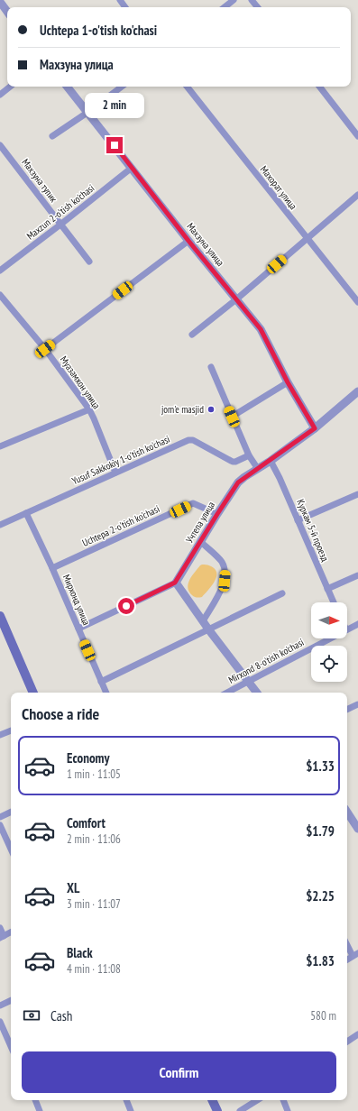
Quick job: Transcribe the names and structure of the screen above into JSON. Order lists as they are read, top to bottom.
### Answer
{
  "streets": {
    "street": [
      "Махзуна тупик",
      "Махорат улица",
      "Maxzun 2-o'tish ko'chasi",
      "Махзуна улица",
      "Муазамхон улица",
      "Yusuf Sakkokiy 1-o'tish ko'chasi",
      "Учтепа улица",
      "Uchtepa 2-o'tish ko'chasi",
      "Куркам 5-й проезд",
      "Мирхонд улица",
      "Mirxond 8-o'tish ko'chasi"
    ]
  },
  "crossings": [
    ["Махзуна тупик", "Maxzun 2-o'tish ko'chasi"],
    ["Maxzun 2-o'tish ko'chasi", "Махзуна улица"],
    ["Махзуна улица", "Учтепа улица"],
    ["Муазамхон улица", "Yusuf Sakkokiy 1-o'tish ko'chasi"],
    ["Yusuf Sakkokiy 1-o'tish ko'chasi", "Мирхонд улица"],
    ["Учтепа улица", "Uchtepa 2-o'tish ko'chasi"],
    ["Учтепа улица", "Куркам 5-й проезд"],
    ["Uchtepa 2-o'tish ko'chasi", "Мирхонд улица"]
  ],
  "places": ["jom'e masjid"],
  "north": "right",
  "page": {
    "banner": ["Uchtepa 1-o'tish ko'chasi", "Махзуна улица"],
    "bubble": "2 min",
    "heading": "Choose a ride",
    "list": [
      {
        "name": "Economy",
        "note": "1 min · 11:05",
        "value": "$1.33"
      },
      {
        "name": "Comfort",
        "note": "2 min · 11:06",
        "value": "$1.79"
      },
      {
        "name": "XL",
        "note": "3 min · 11:07",
        "value": "$2.25"
      },
      {
        "name": "Black",
        "note": "4 min · 11:08",
        "value": "$1.83"
      }
    ],
    "pay": ["Cash", "580 m"],
    "buttons": "Confirm"
  }
}
